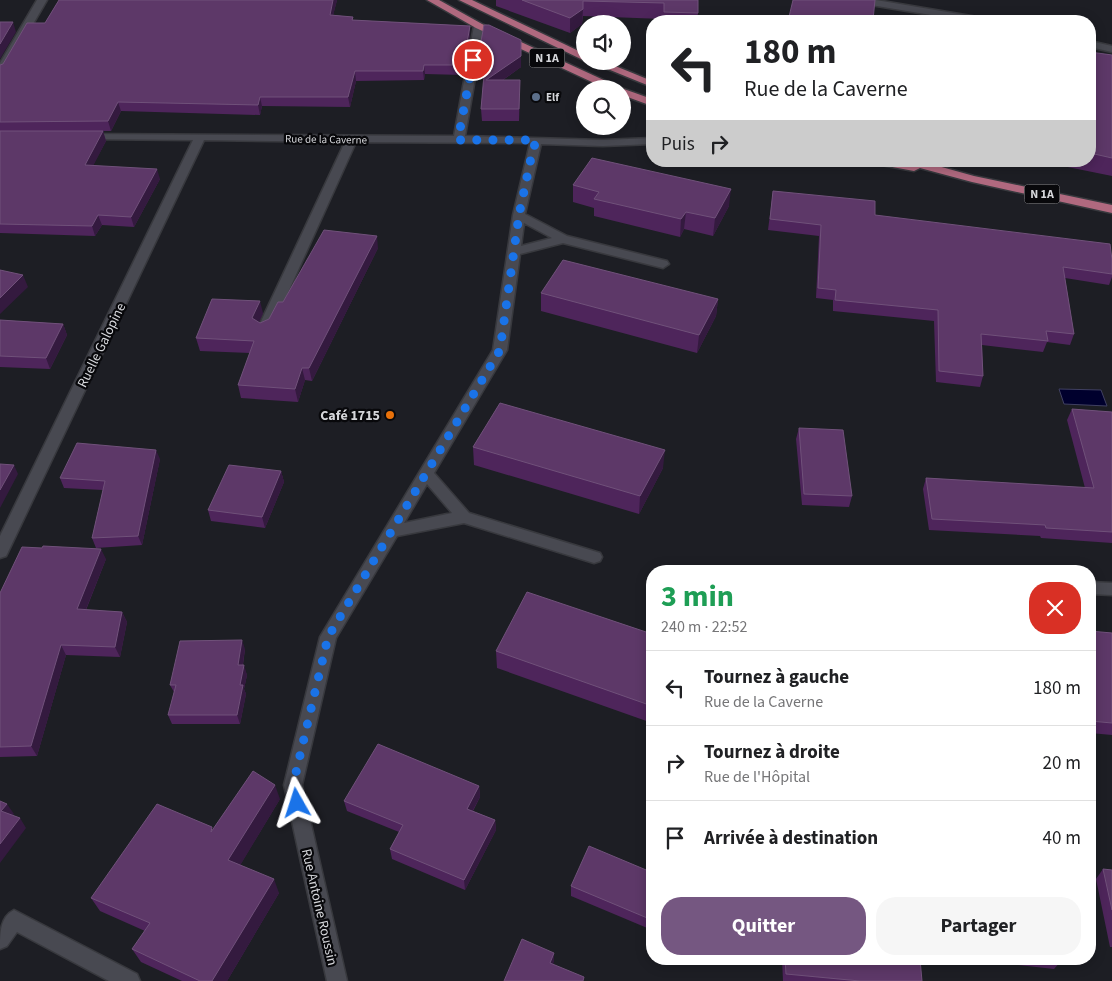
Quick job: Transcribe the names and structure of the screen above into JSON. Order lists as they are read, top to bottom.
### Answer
{
  "streets": {
    "main road": ["N 1A"],
    "street": ["Rue de la Caverne", "Ruelle Galopine", "Rue Antoine Roussin"]
  },
  "crossings": [
    ["Rue de la Caverne", "Ruelle Galopine"],
    ["Rue de la Caverne", "Rue Antoine Roussin"]
  ],
  "places": ["Elf", "Café 1715"],
  "page": {
    "turn": ["180 m", "Rue de la Caverne"],
    "then": "Puis",
    "heading": ["3 min", "240 m · 22:52"],
    "list": [
      {
        "name": "Tournez à gauche",
        "note": "Rue de la Caverne",
        "value": "180 m"
      },
      {
        "name": "Tournez à droite",
        "note": "Rue de l'Hôpital",
        "value": "20 m"
      },
      {
        "name": "Arrivée à destination",
        "value": "40 m"
      }
    ],
    "buttons": ["Quitter", "Partager"]
  }
}
